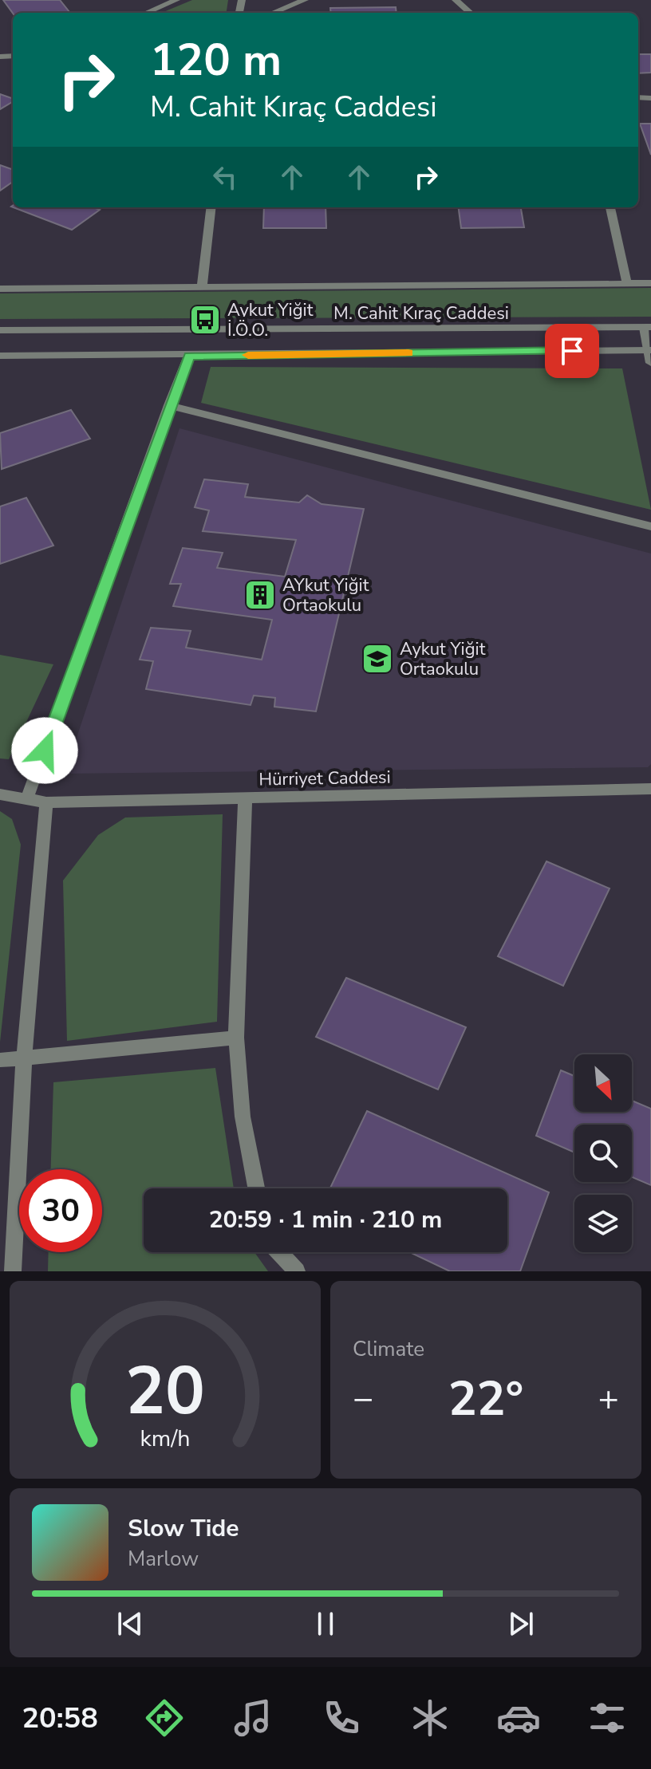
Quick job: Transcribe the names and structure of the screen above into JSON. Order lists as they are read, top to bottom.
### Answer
{
  "streets": {
    "street": ["M. Cahit Kıraç Caddesi", "Hürriyet Caddesi"]
  },
  "places": {
    "bus stop": ["Aykut Yiğit İ.Ö.O."],
    "building": ["AYkut Yiğit Ortaokulu"],
    "school or university": ["Aykut Yiğit Ortaokulu"]
  },
  "north": "bottom right",
  "page": {
    "turn": ["120 m", "M. Cahit Kıraç Caddesi"],
    "limit": "30",
    "trip": "20:59 · 1 min · 210 m",
    "tile": "Climate",
    "heat": ["−", "22°", "+"],
    "song": ["Slow Tide", "Marlow"],
    "tabs": "20:58",
    "gauge": ["20", "km/h"]
  }
}
